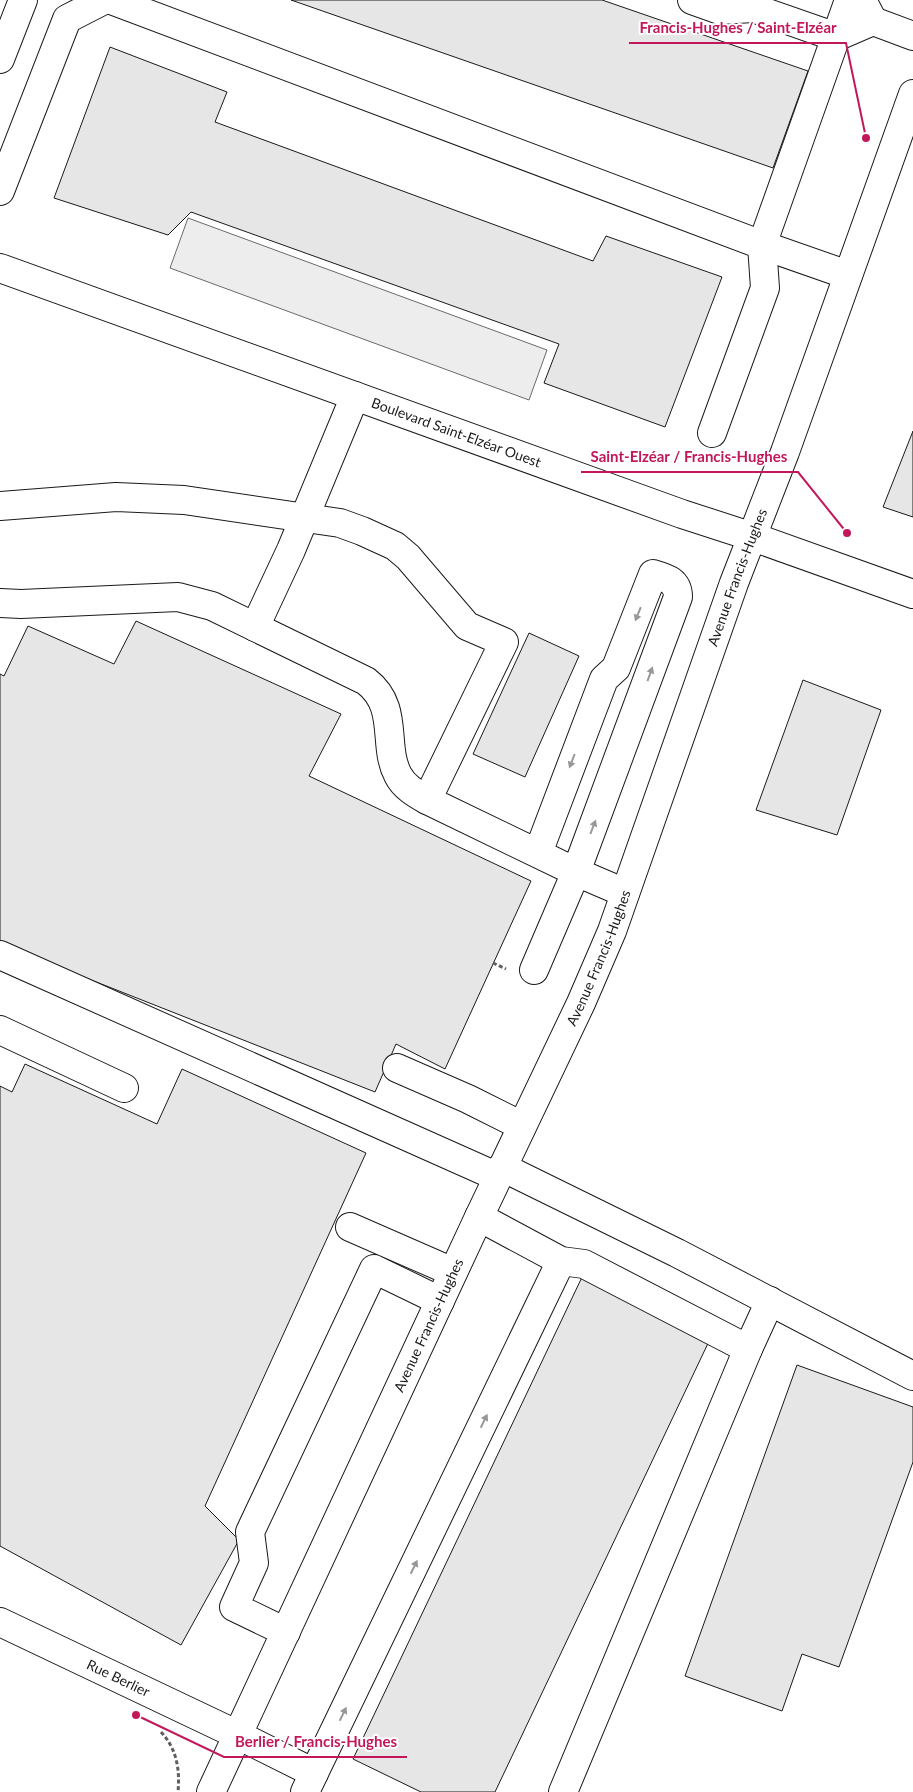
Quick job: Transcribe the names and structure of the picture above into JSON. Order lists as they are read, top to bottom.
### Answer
{
  "streets": {
    "street": ["Boulevard Saint-Elzéar Ouest", "Avenue Francis-Hughes", "Rue Berlier"]
  },
  "crossings": [
    ["Boulevard Saint-Elzéar Ouest", "Avenue Francis-Hughes"],
    ["Avenue Francis-Hughes", "Rue Berlier"]
  ],
  "places": ["Francis-Hughes / Saint-Elzéar", "Saint-Elzéar / Francis-Hughes", "Berlier / Francis-Hughes"]
}
